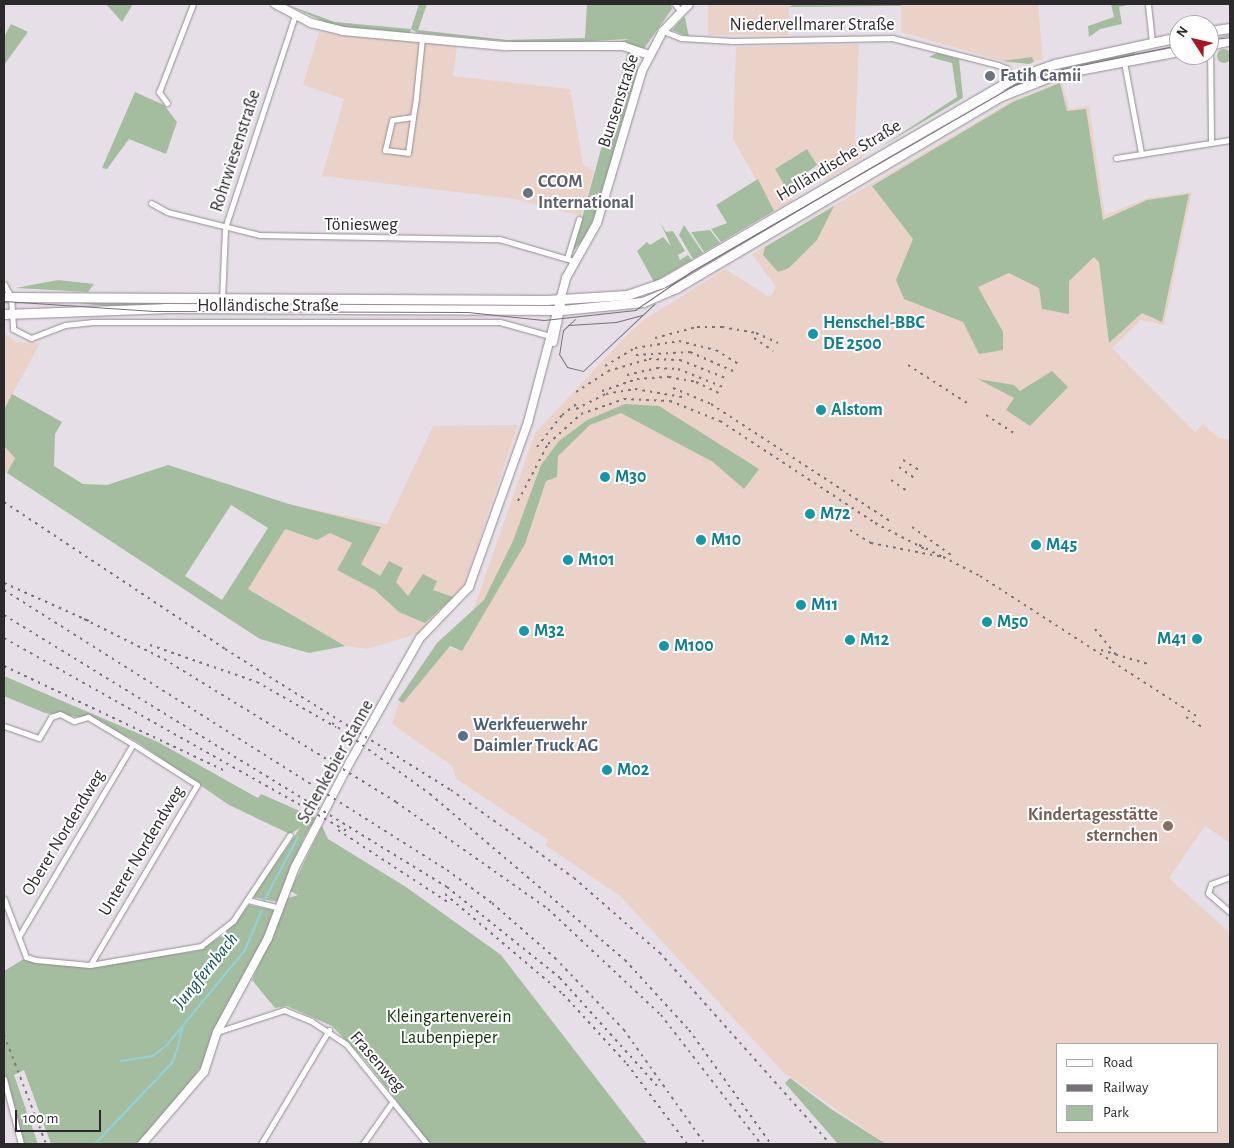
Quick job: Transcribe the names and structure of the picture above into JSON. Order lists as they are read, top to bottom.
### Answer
{
  "streets": {
    "main road": ["Holländische Straße"],
    "street": [
      "Niedervellmarer Straße",
      "Bunsenstraße",
      "Rohrwiesenstraße",
      "Töniesweg",
      "Schenkebier Stanne",
      "Oberer Nordendweg",
      "Unterer Nordendweg",
      "Frasenweg"
    ]
  },
  "crossings": [
    ["Niedervellmarer Straße", "Bunsenstraße"],
    ["Niedervellmarer Straße", "Holländische Straße"],
    ["Bunsenstraße", "Holländische Straße"],
    ["Bunsenstraße", "Töniesweg"],
    ["Rohrwiesenstraße", "Holländische Straße"],
    ["Rohrwiesenstraße", "Töniesweg"],
    ["Holländische Straße", "Schenkebier Stanne"],
    ["Schenkebier Stanne", "Frasenweg"],
    ["Oberer Nordendweg", "Unterer Nordendweg"]
  ],
  "water": ["Jungfernbach"],
  "parks": ["Kleingartenverein Laubenpieper"],
  "places": [
    "Fatih Camii",
    "CCOM International",
    "Henschel-BBC DE 2500",
    "Alstom",
    "M30",
    "M72",
    "M10",
    "M45",
    "M101",
    "M11",
    "M50",
    "M32",
    "M41",
    "M12",
    "M100",
    "Werkfeuerwehr Daimler Truck AG",
    "M02",
    "Kindertagesstätte sternchen"
  ],
  "legend": ["Road", "Railway", "Park"],
  "scale_bar": "100 m",
  "north": "top left"
}
